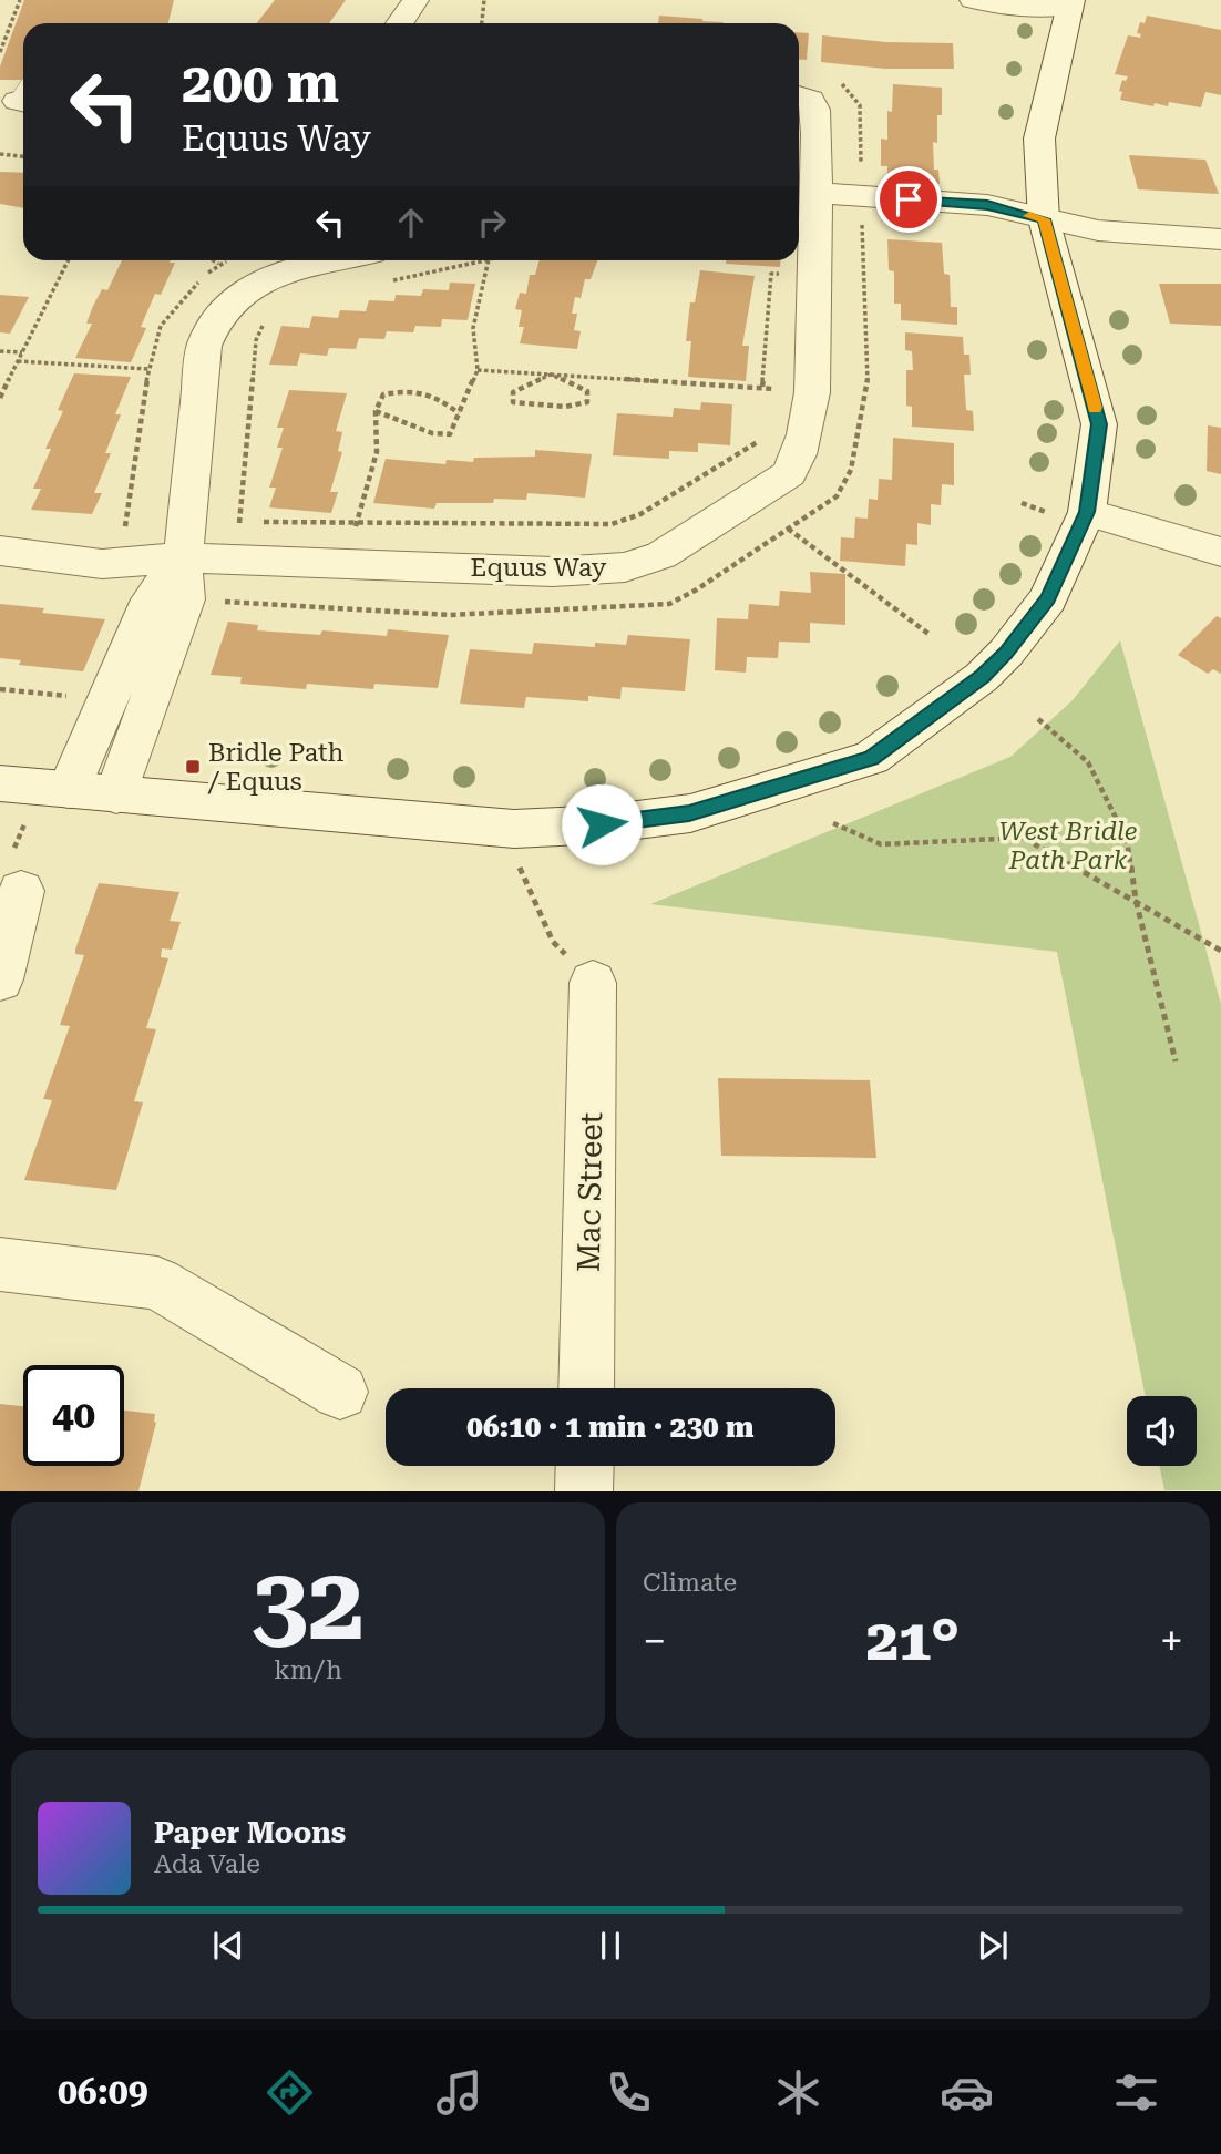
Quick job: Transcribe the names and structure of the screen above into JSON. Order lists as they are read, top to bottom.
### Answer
{
  "streets": {
    "street": ["Equus Way", "Mac Street"]
  },
  "parks": ["West Bridle Path Park"],
  "places": {
    "transit": ["Bridle Path / Equus"]
  },
  "page": {
    "turn": ["200 m", "Equus Way"],
    "limit": "40",
    "trip": "06:10 · 1 min · 230 m",
    "tile": [
      ["32", "km/h"],
      "Climate"
    ],
    "heat": ["−", "21°", "+"],
    "song": ["Paper Moons", "Ada Vale"],
    "tabs": "06:09"
  }
}
